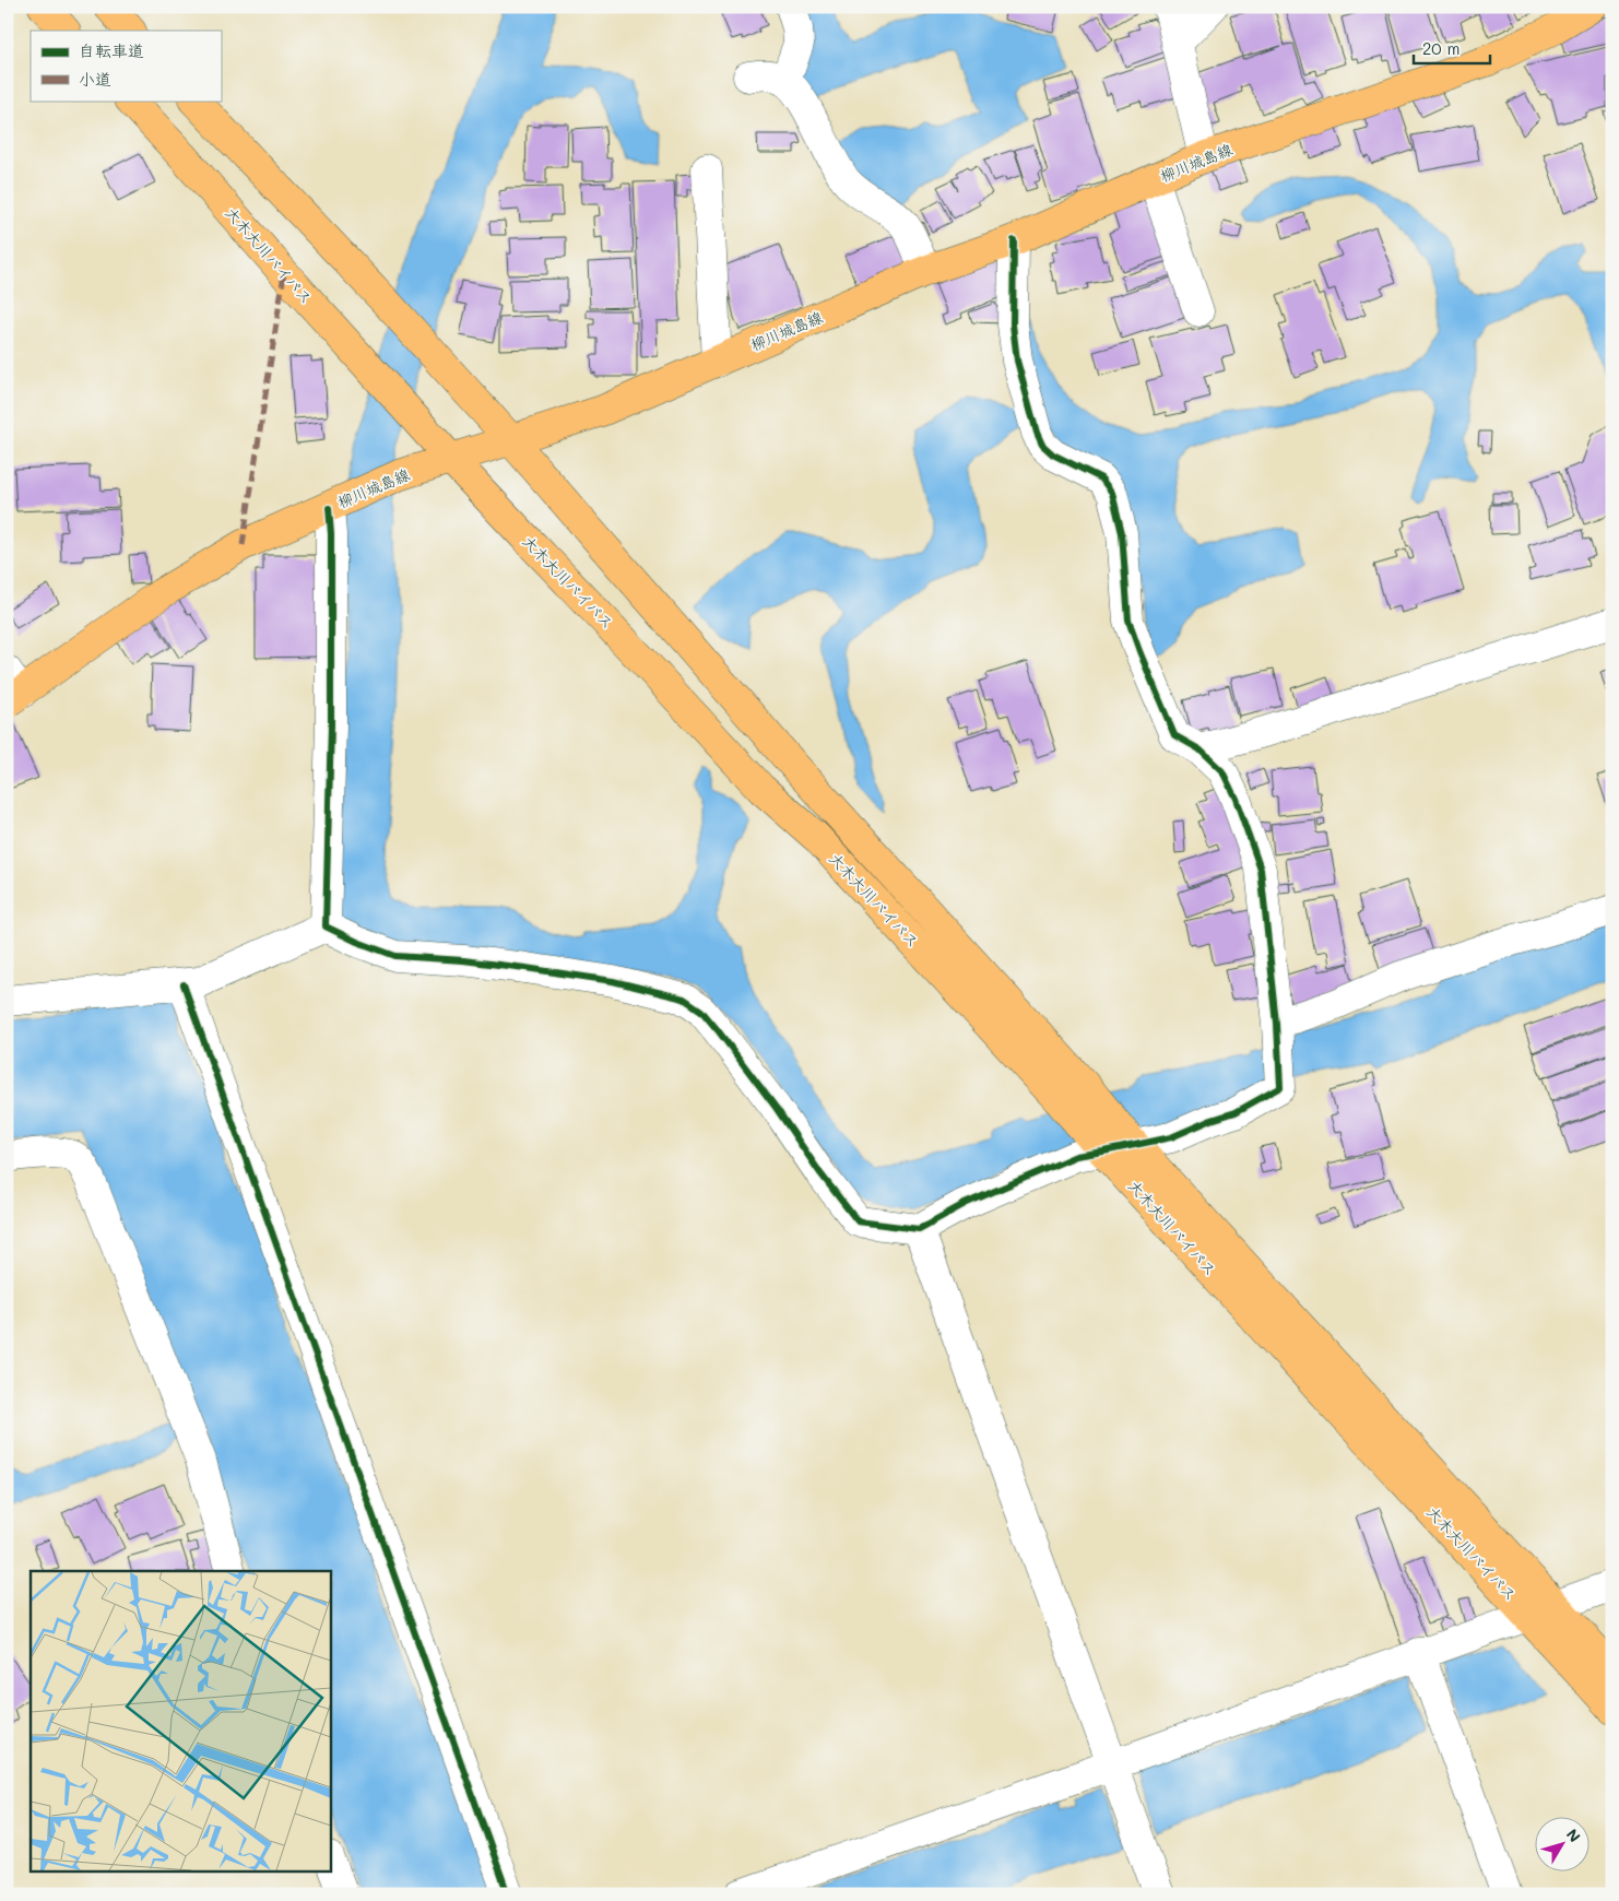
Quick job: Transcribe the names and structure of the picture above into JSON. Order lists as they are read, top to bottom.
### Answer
{
  "streets": {
    "main road": ["柳川城島線", "大木大川バイパス"]
  },
  "crossings": [
    ["柳川城島線", "大木大川バイパス"]
  ],
  "legend": ["自転車道", "小道"],
  "scale_bar": "20 m",
  "north": "top right"
}
